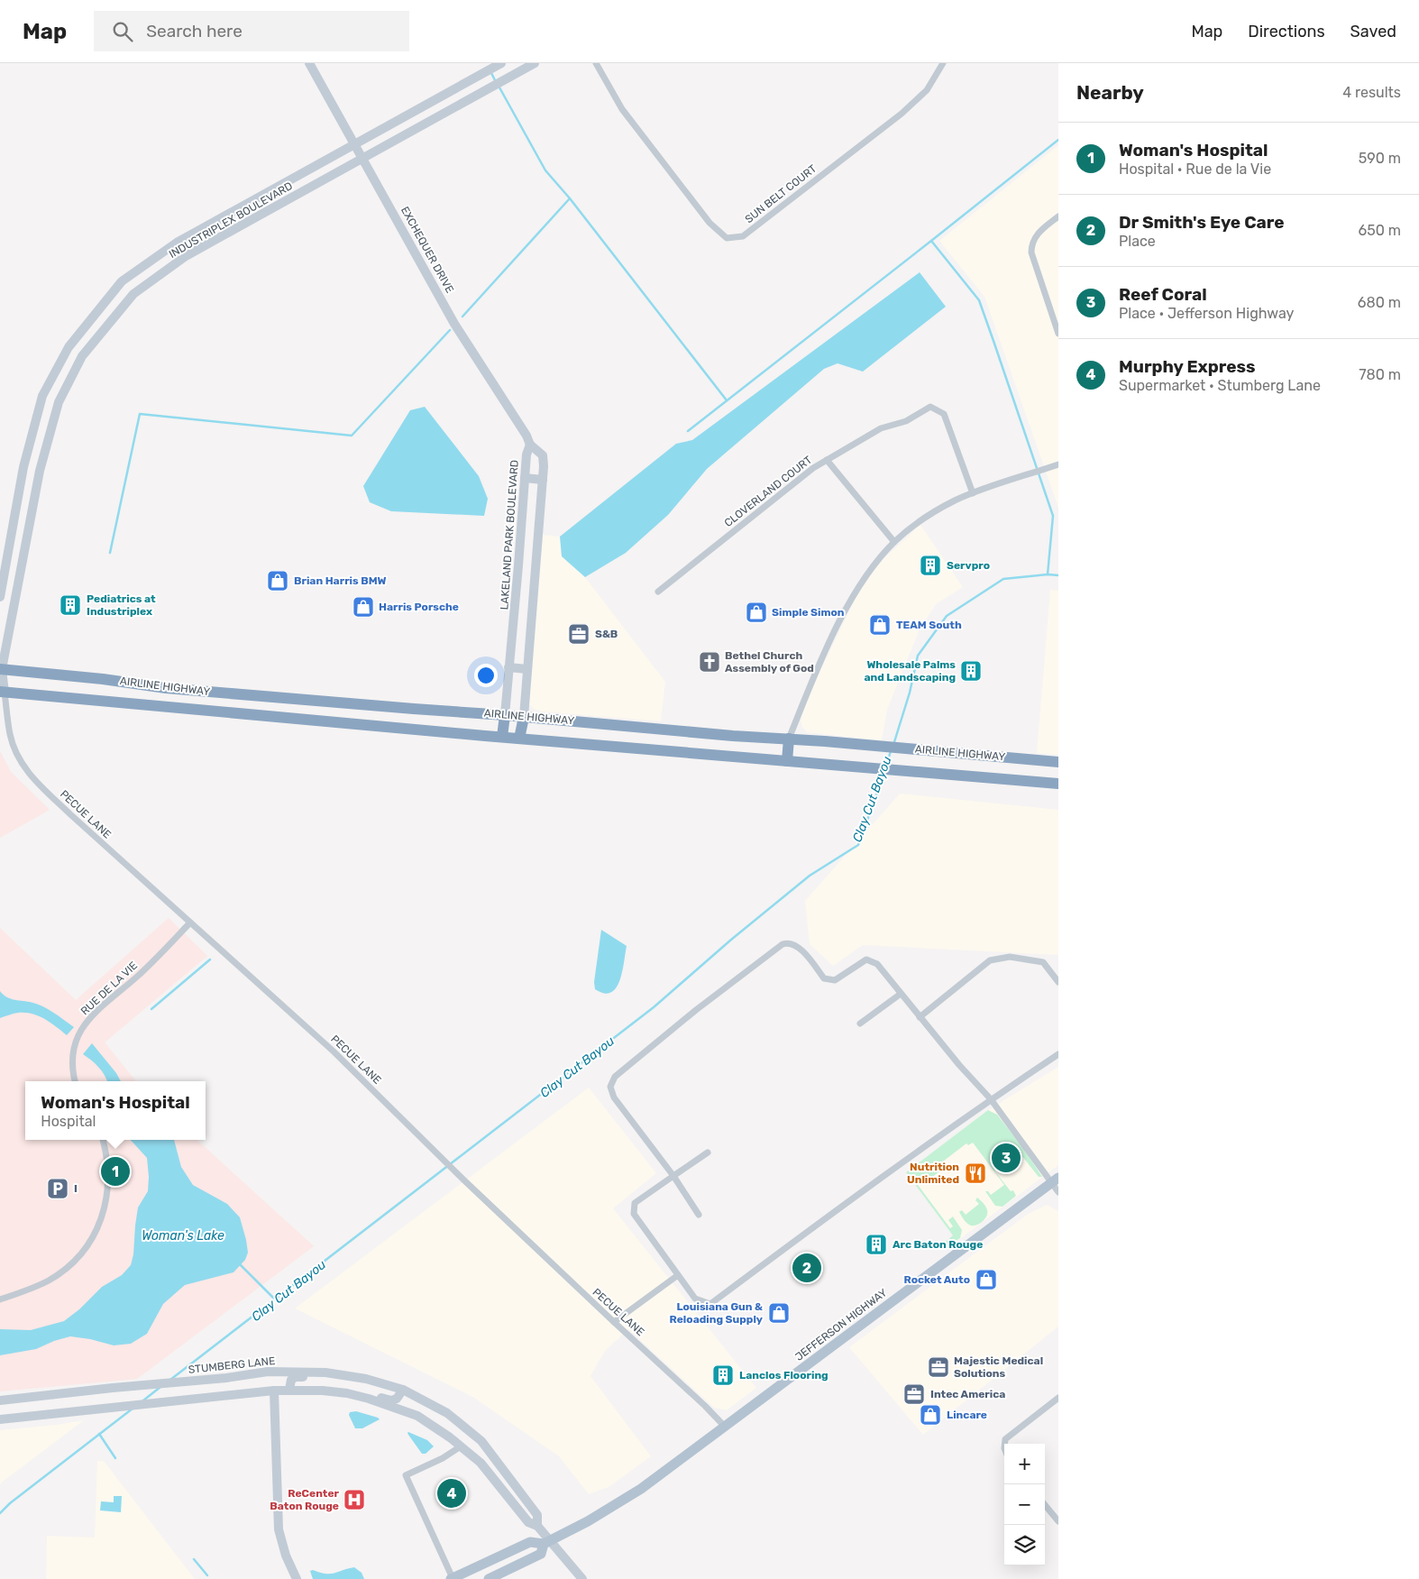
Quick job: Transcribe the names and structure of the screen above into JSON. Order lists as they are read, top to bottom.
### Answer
{
  "streets": {
    "highway": ["AIRLINE HIGHWAY"],
    "main road": ["JEFFERSON HIGHWAY"],
    "street": [
      "SUN BELT COURT",
      "INDUSTRIPLEX BOULEVARD",
      "EXCHEQUER DRIVE",
      "CLOVERLAND COURT",
      "LAKELAND PARK BOULEVARD",
      "PECUE LANE",
      "RUE DE LA VIE",
      "STUMBERG LANE"
    ]
  },
  "crossings": [
    ["INDUSTRIPLEX BOULEVARD", "EXCHEQUER DRIVE"],
    ["INDUSTRIPLEX BOULEVARD", "AIRLINE HIGHWAY"],
    ["INDUSTRIPLEX BOULEVARD", "PECUE LANE"],
    ["EXCHEQUER DRIVE", "LAKELAND PARK BOULEVARD"],
    ["LAKELAND PARK BOULEVARD", "AIRLINE HIGHWAY"],
    ["AIRLINE HIGHWAY", "PECUE LANE"],
    ["PECUE LANE", "RUE DE LA VIE"],
    ["PECUE LANE", "JEFFERSON HIGHWAY"],
    ["JEFFERSON HIGHWAY", "STUMBERG LANE"]
  ],
  "water": ["Clay Cut Bayou", "Woman's Lake"],
  "places": {
    "building": [
      "Servpro",
      "Pediatrics at Industriplex",
      "Wholesale Palms and Landscaping",
      "Arc Baton Rouge",
      "Lanclos Flooring"
    ],
    "shop": [
      "Brian Harris BMW",
      "Harris Porsche",
      "Simple Simon",
      "TEAM South",
      "Rocket Auto",
      "Louisiana Gun & Reloading Supply",
      "Lincare"
    ],
    "office": ["S&B", "Majestic Medical Solutions", "Intec America"],
    "church": ["Bethel Church Assembly of God"],
    "restaurant": ["Nutrition Unlimited"],
    "parking": ["I"],
    "hospital": ["ReCenter Baton Rouge"]
  },
  "page": {
    "header": "Map",
    "search": "Search here",
    "nav": ["Map", "Directions", "Saved"],
    "heading": ["Nearby", "4 results"],
    "list": [
      {
        "mark": "1",
        "name": "Woman's Hospital",
        "note": "Hospital · Rue de la Vie",
        "value": "590 m"
      },
      {
        "mark": "2",
        "name": "Dr Smith's Eye Care",
        "note": "Place",
        "value": "650 m"
      },
      {
        "mark": "3",
        "name": "Reef Coral",
        "note": "Place · Jefferson Highway",
        "value": "680 m"
      },
      {
        "mark": "4",
        "name": "Murphy Express",
        "note": "Supermarket · Stumberg Lane",
        "value": "780 m"
      }
    ],
    "popup": ["Woman's Hospital", "Hospital"],
    "pins": [
      "3",
      "1",
      "2",
      "4"
    ],
    "map_buttons": ["+", "−"]
  }
}
